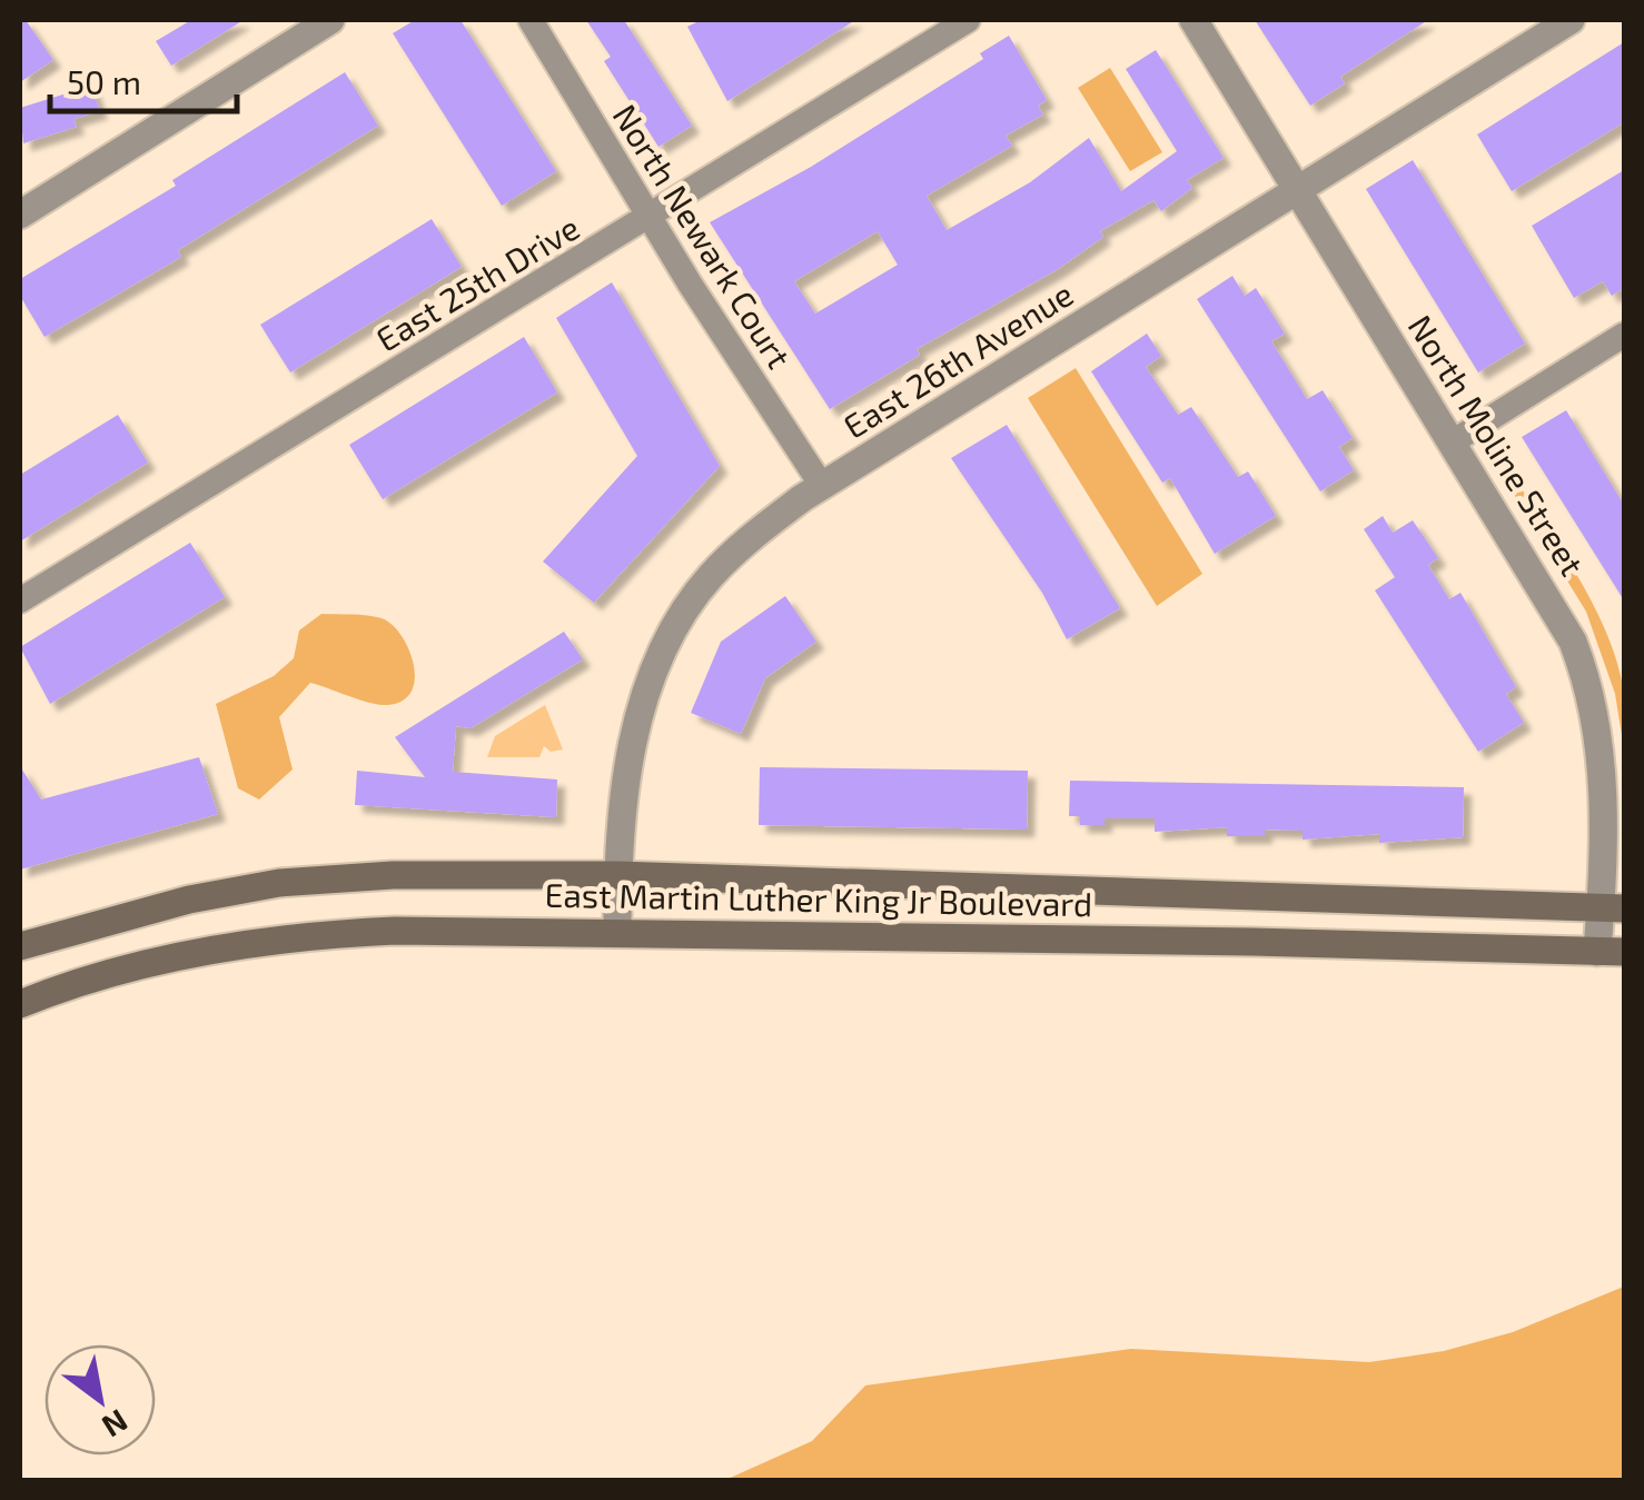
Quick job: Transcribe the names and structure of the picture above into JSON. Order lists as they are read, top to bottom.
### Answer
{
  "streets": {
    "main road": ["East Martin Luther King Jr Boulevard"],
    "street": [
      "North Newark Court",
      "East 25th Drive",
      "East 26th Avenue",
      "North Moline Street"
    ]
  },
  "crossings": [
    ["North Newark Court", "East 25th Drive"],
    ["North Newark Court", "East 26th Avenue"],
    ["East 26th Avenue", "North Moline Street"],
    ["East 26th Avenue", "East Martin Luther King Jr Boulevard"],
    ["North Moline Street", "East Martin Luther King Jr Boulevard"]
  ],
  "scale_bar": "50 m",
  "north": "bottom right"
}
